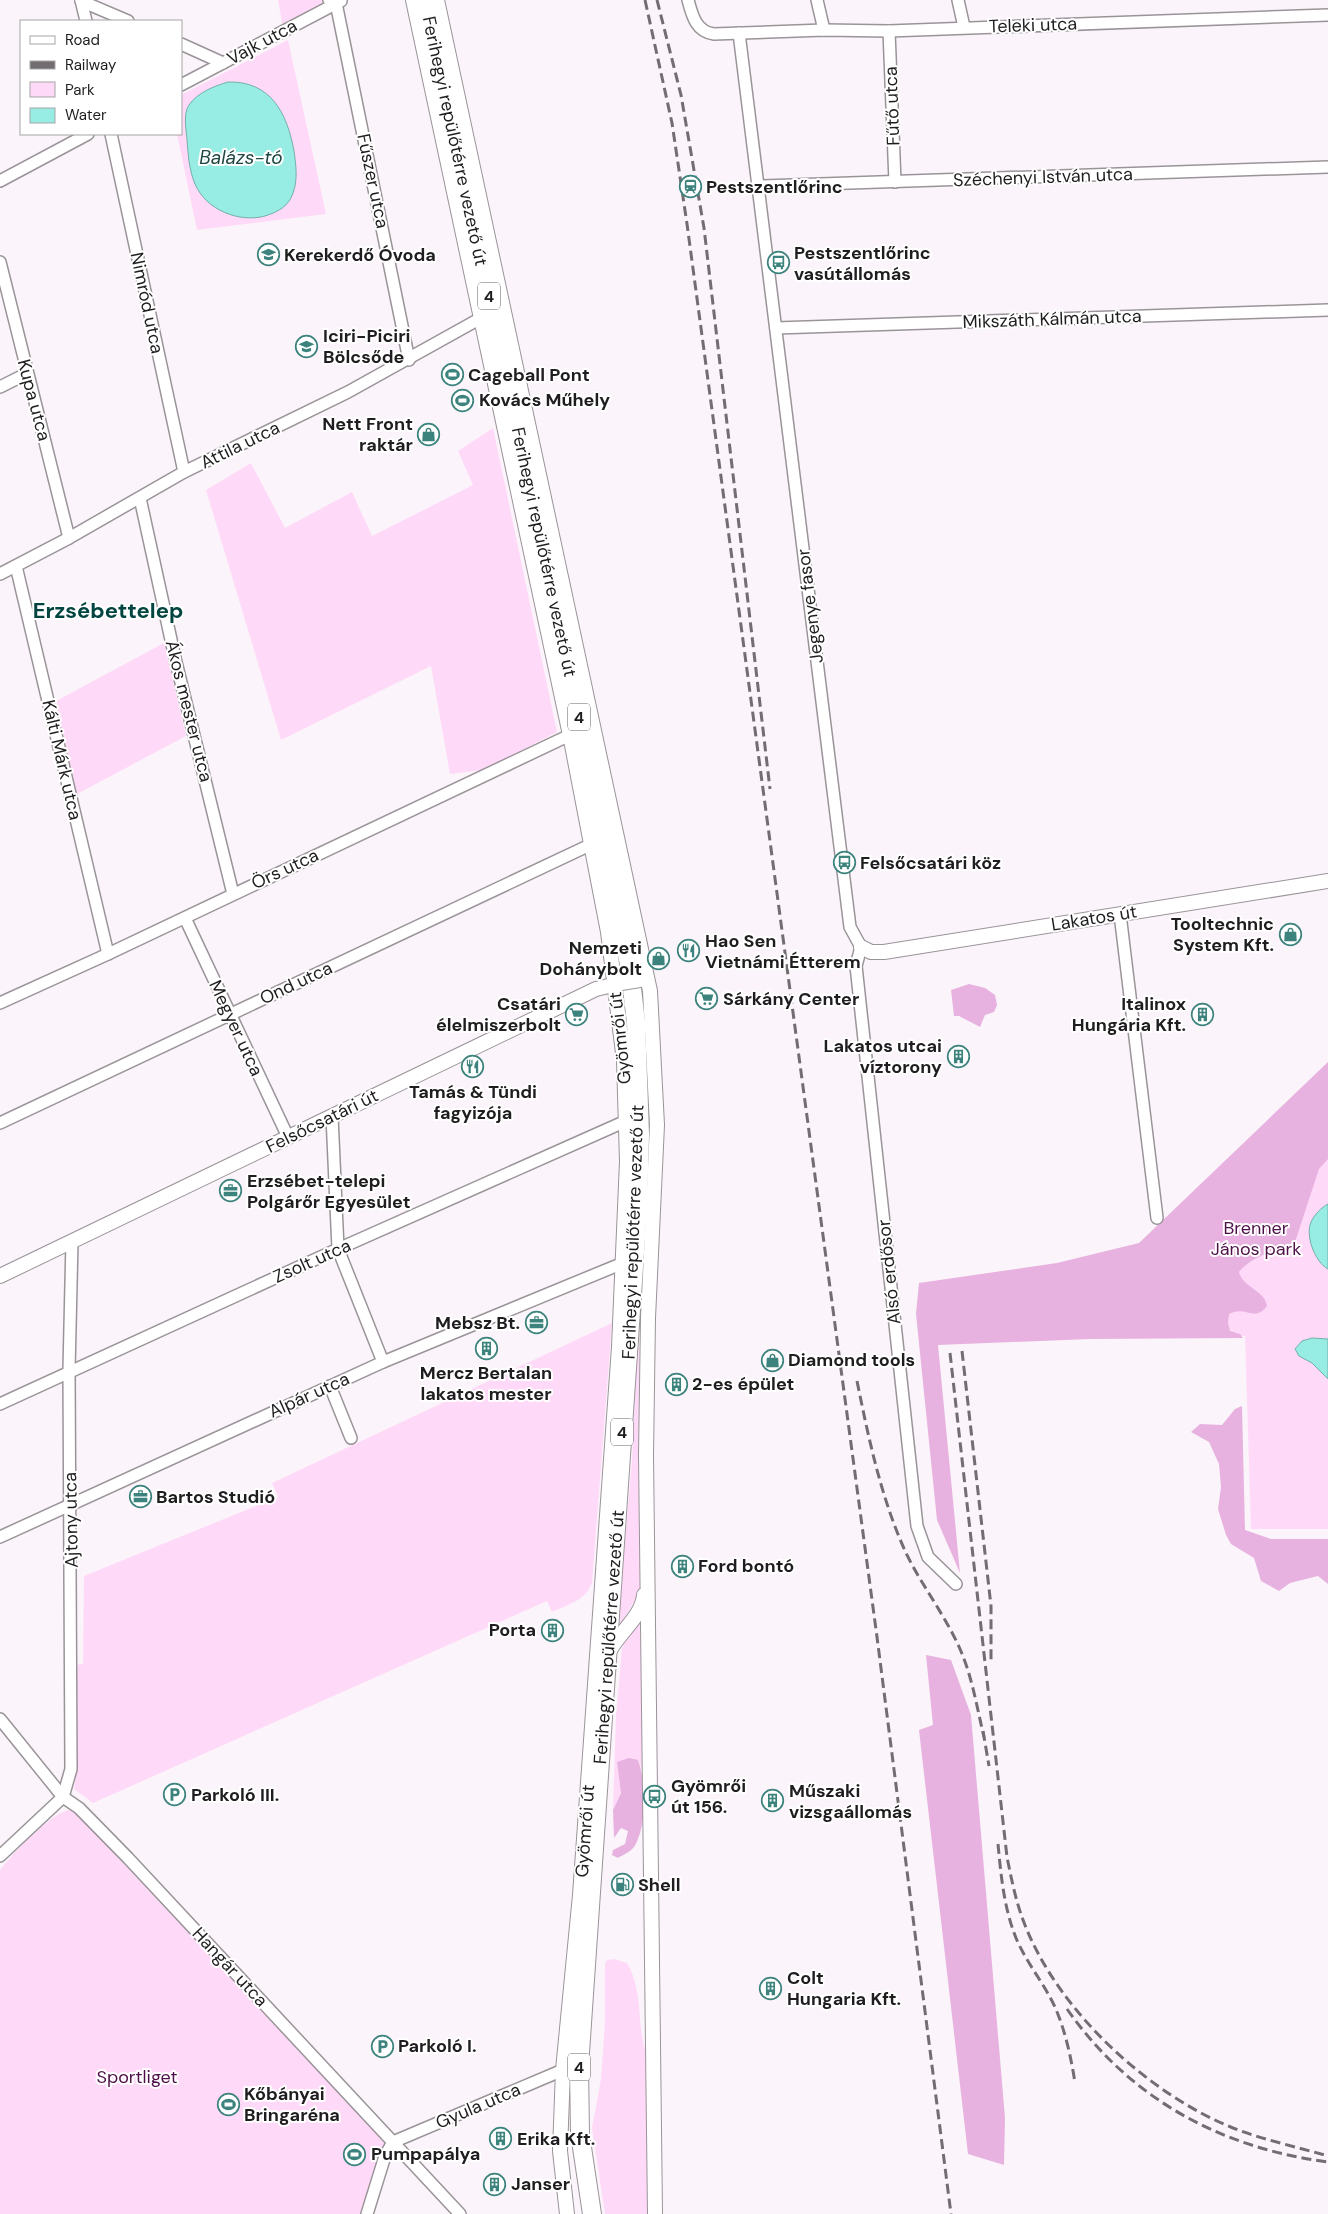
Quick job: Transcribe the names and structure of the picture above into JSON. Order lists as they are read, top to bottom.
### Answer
{
  "streets": {
    "main road": ["Ferihegyi repülőtérre vezető út", "4"],
    "street": [
      "Teleki utca",
      "Vajk utca",
      "Fűtő utca",
      "Széchenyi István utca",
      "Fűszer utca",
      "Nimród utca",
      "Mikszáth Kálmán utca",
      "Kupa utca",
      "Attila utca",
      "Jegenye fasor",
      "Ákos mester utca",
      "Kálti Márk utca",
      "Örs utca",
      "Lakatos út",
      "Ond utca",
      "Megyer utca",
      "Gyömrői út",
      "Felsőcsatári út",
      "Zsolt utca",
      "Alsó erdősor",
      "Alpár utca",
      "Ajtony utca",
      "Hangár utca",
      "Gyula utca"
    ]
  },
  "crossings": [
    ["Teleki utca", "Fűtő utca"],
    ["Teleki utca", "Jegenye fasor"],
    ["Vajk utca", "Fűszer utca"],
    ["Fűtő utca", "Széchenyi István utca"],
    ["Ferihegyi repülőtérre vezető út", "Gyömrői út"],
    ["Széchenyi István utca", "Jegenye fasor"],
    ["Fűszer utca", "Attila utca"],
    ["Nimród utca", "Attila utca"],
    ["Mikszáth Kálmán utca", "Jegenye fasor"],
    ["Kupa utca", "Attila utca"],
    ["Attila utca", "Ákos mester utca"],
    ["Attila utca", "Kálti Márk utca"],
    ["Attila utca", "Gyömrői út"],
    ["Jegenye fasor", "Lakatos út"],
    ["Jegenye fasor", "Alsó erdősor"],
    ["Ákos mester utca", "Örs utca"],
    ["Kálti Márk utca", "Örs utca"],
    ["Örs utca", "Megyer utca"],
    ["Örs utca", "Gyömrői út"],
    ["Lakatos út", "Alsó erdősor"],
    ["Ond utca", "Megyer utca"],
    ["Ond utca", "Gyömrői út"],
    ["Megyer utca", "Felsőcsatári út"],
    ["Gyömrői út", "Felsőcsatári út"],
    ["Gyömrői út", "Zsolt utca"],
    ["Gyömrői út", "Alpár utca"],
    ["Gyömrői út", "Gyula utca"],
    ["Felsőcsatári út", "Ajtony utca"],
    ["Zsolt utca", "Ajtony utca"],
    ["Alpár utca", "Ajtony utca"],
    ["Ajtony utca", "Hangár utca"],
    ["Hangár utca", "Gyula utca"]
  ],
  "districts": ["Erzsébettelep"],
  "water": ["Balázs-tó"],
  "parks": ["Brenner János park", "Sportliget"],
  "places": {
    "station": ["Pestszentlőrinc"],
    "school or university": ["Kerekerdő Óvoda", "Iciri-Piciri Bölcsőde"],
    "bus stop": ["Pestszentlőrinc vasútállomás", "Felsőcsatári köz", "Gyömrői út 156."],
    "sports": [
      "Cageball Pont",
      "Kovács Műhely",
      "Kőbányai Bringaréna",
      "Pumpapálya"
    ],
    "shop": [
      "Nett Front raktár",
      "Tooltechnic System Kft.",
      "Nemzeti Dohánybolt",
      "Diamond tools"
    ],
    "restaurant": ["Hao Sen Vietnámi Étterem", "Tamás & Tündi fagyizója"],
    "supermarket": ["Sárkány Center", "Csatári élelmiszerbolt"],
    "building": [
      "Italinox Hungária Kft.",
      "Lakatos utcai víztorony",
      "Mercz Bertalan lakatos mester",
      "2-es épület",
      "Ford bontó",
      "Porta",
      "Műszaki vizsgaállomás",
      "Colt Hungaria Kft.",
      "Erika Kft.",
      "Janser"
    ],
    "office": ["Erzsébet-telepi Polgárőr Egyesület", "Mebsz Bt.", "Bartos Studió"],
    "parking": ["Parkoló III.", "Parkoló I."],
    "fuel station": ["Shell"]
  },
  "legend": [
    "Road",
    "Railway",
    "Park",
    "Water"
  ]
}
